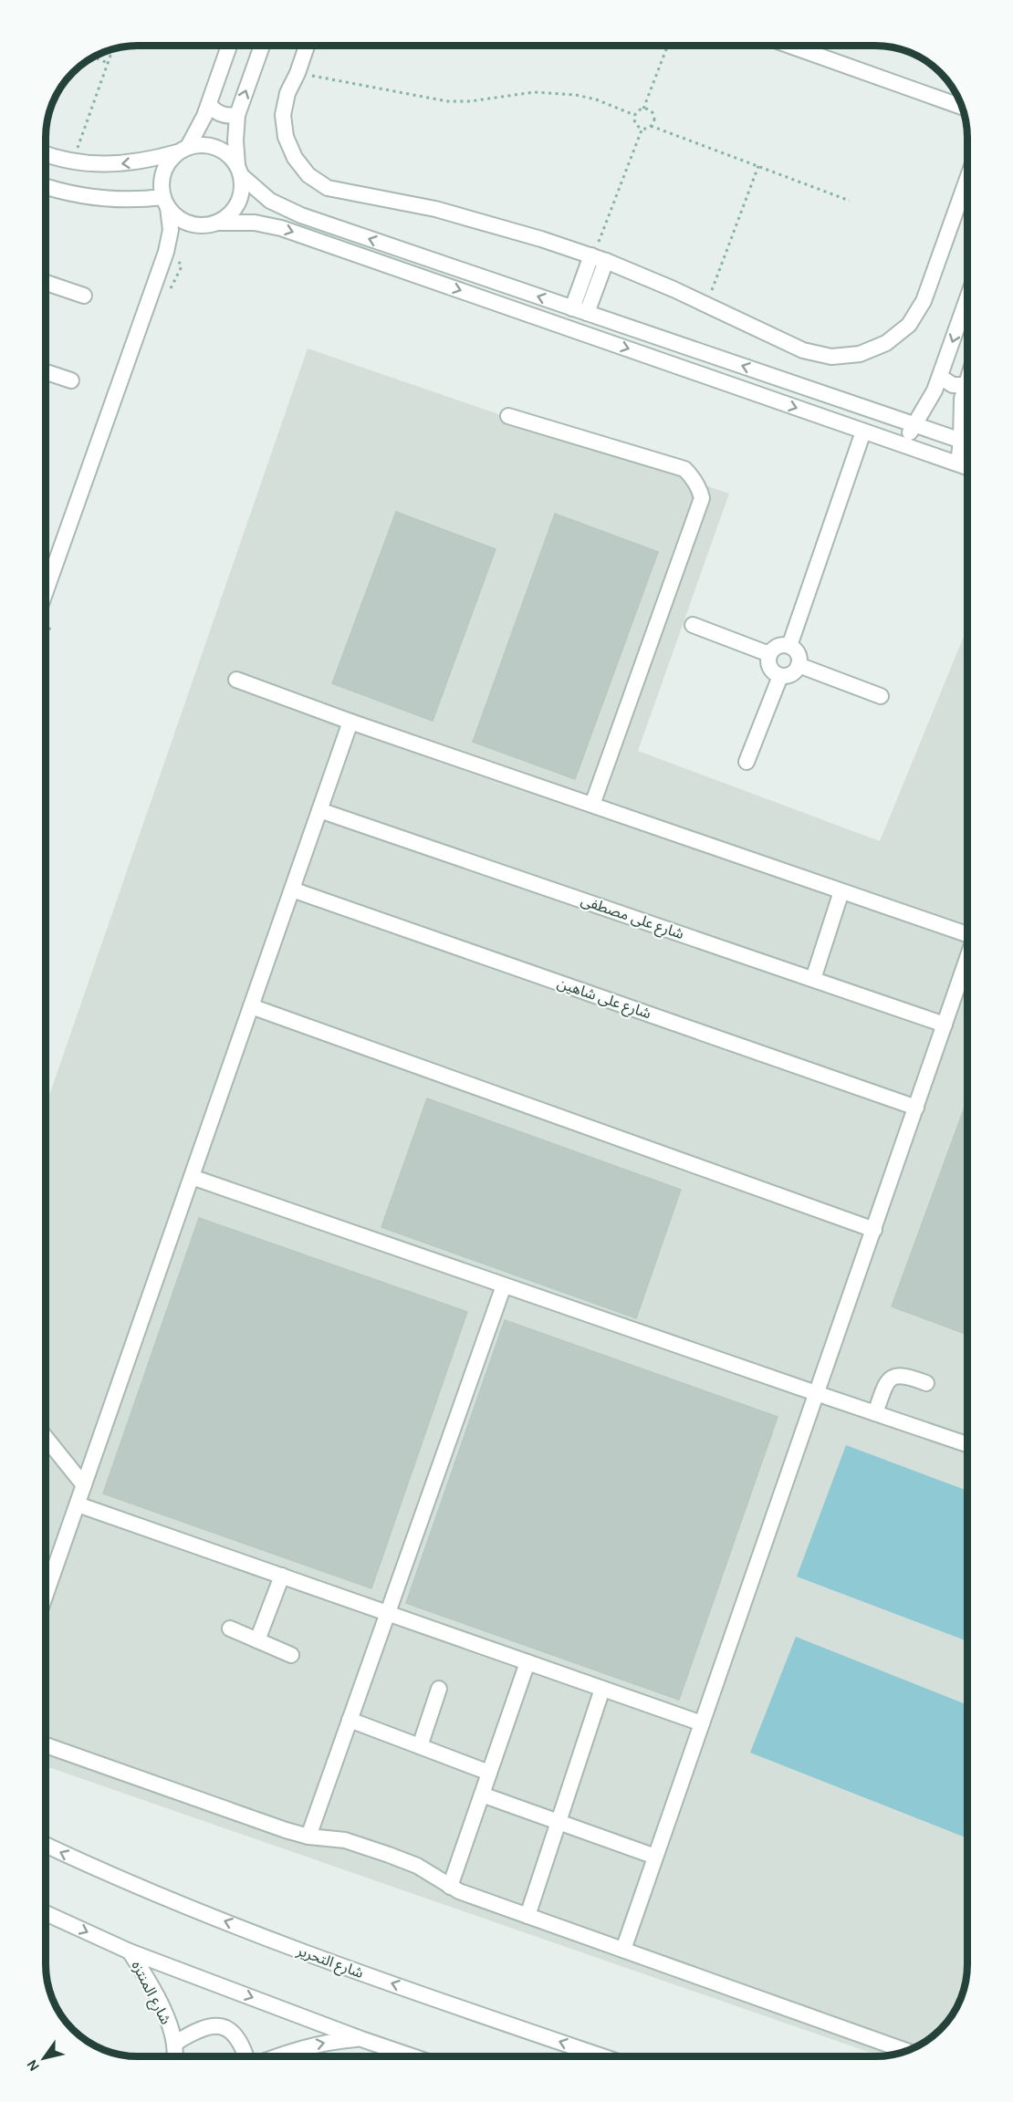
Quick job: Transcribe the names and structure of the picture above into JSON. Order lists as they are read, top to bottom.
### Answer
{
  "streets": {
    "street": [
      "شارع على مصطفى",
      "شارع على شاهين",
      "شارع التحرير",
      "شارع المنتزه"
    ]
  },
  "north": "bottom left"
}
